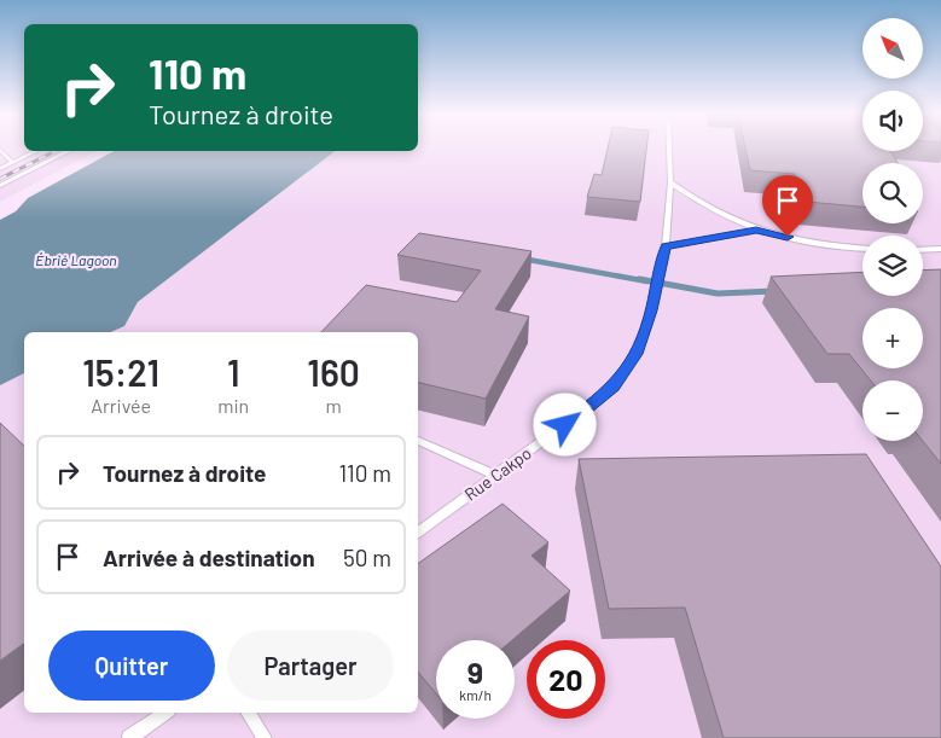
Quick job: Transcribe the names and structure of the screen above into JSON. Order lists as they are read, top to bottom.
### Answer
{
  "streets": {
    "lane": ["Rue Cakpo"]
  },
  "water": ["Ébrié Lagoon"],
  "north": "top left",
  "page": {
    "map_buttons": ["+", "−"],
    "turn": ["110 m", "Tournez à droite"],
    "eta": [
      "15:21",
      "Arrivée",
      "1",
      "min",
      "160",
      "m"
    ],
    "list": [
      {
        "name": "Tournez à droite",
        "value": "110 m"
      },
      {
        "name": "Arrivée à destination",
        "value": "50 m"
      }
    ],
    "buttons": ["Quitter", "Partager"],
    "speed": "9 km/h",
    "limit": "20"
  }
}
